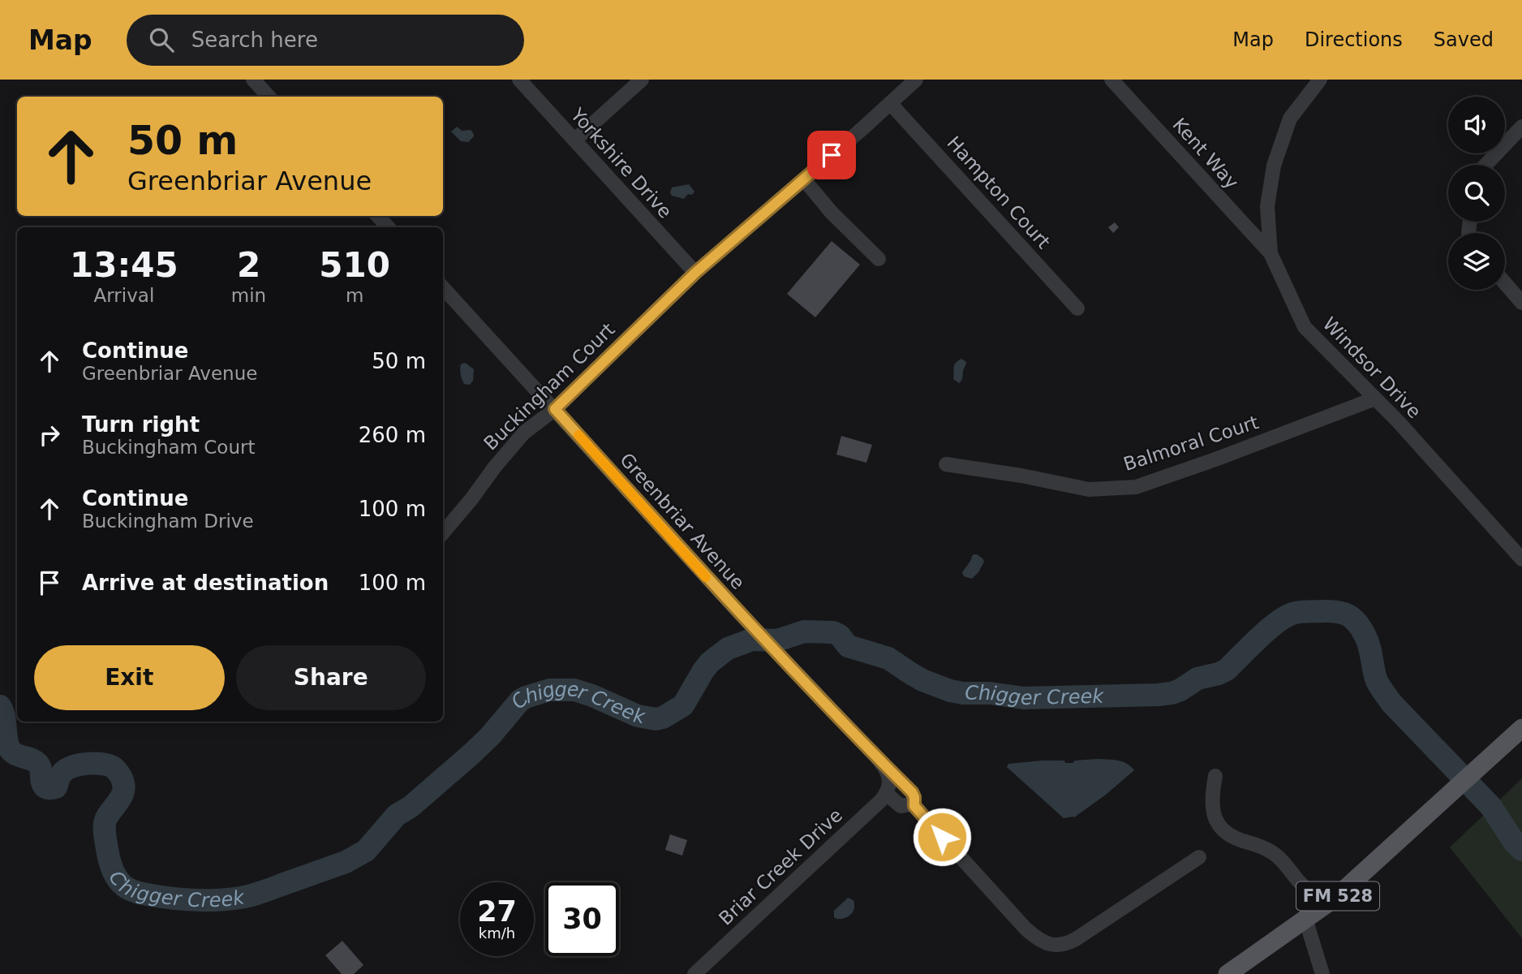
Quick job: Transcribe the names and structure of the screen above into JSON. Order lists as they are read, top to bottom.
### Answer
{
  "streets": {
    "main road": ["FM 528"],
    "street": [
      "Kent Way",
      "Yorkshire Drive",
      "Hampton Court",
      "Windsor Drive",
      "Buckingham Court",
      "Balmoral Court",
      "Greenbriar Avenue",
      "Briar Creek Drive"
    ]
  },
  "crossings": [
    ["Kent Way", "Windsor Drive"],
    ["Yorkshire Drive", "Buckingham Court"],
    ["Hampton Court", "Buckingham Court"],
    ["Windsor Drive", "Balmoral Court"],
    ["Buckingham Court", "Greenbriar Avenue"],
    ["Greenbriar Avenue", "Briar Creek Drive"]
  ],
  "water": ["Chigger Creek"],
  "page": {
    "header": "Map",
    "search": "Search here",
    "nav": ["Map", "Directions", "Saved"],
    "turn": ["50 m", "Greenbriar Avenue"],
    "eta": [
      "13:45",
      "Arrival",
      "2",
      "min",
      "510",
      "m"
    ],
    "list": [
      {
        "name": "Continue",
        "note": "Greenbriar Avenue",
        "value": "50 m"
      },
      {
        "name": "Turn right",
        "note": "Buckingham Court",
        "value": "260 m"
      },
      {
        "name": "Continue",
        "note": "Buckingham Drive",
        "value": "100 m"
      },
      {
        "name": "Arrive at destination",
        "value": "100 m"
      }
    ],
    "buttons": ["Exit", "Share"],
    "speed": "27 km/h",
    "limit": "30"
  }
}
